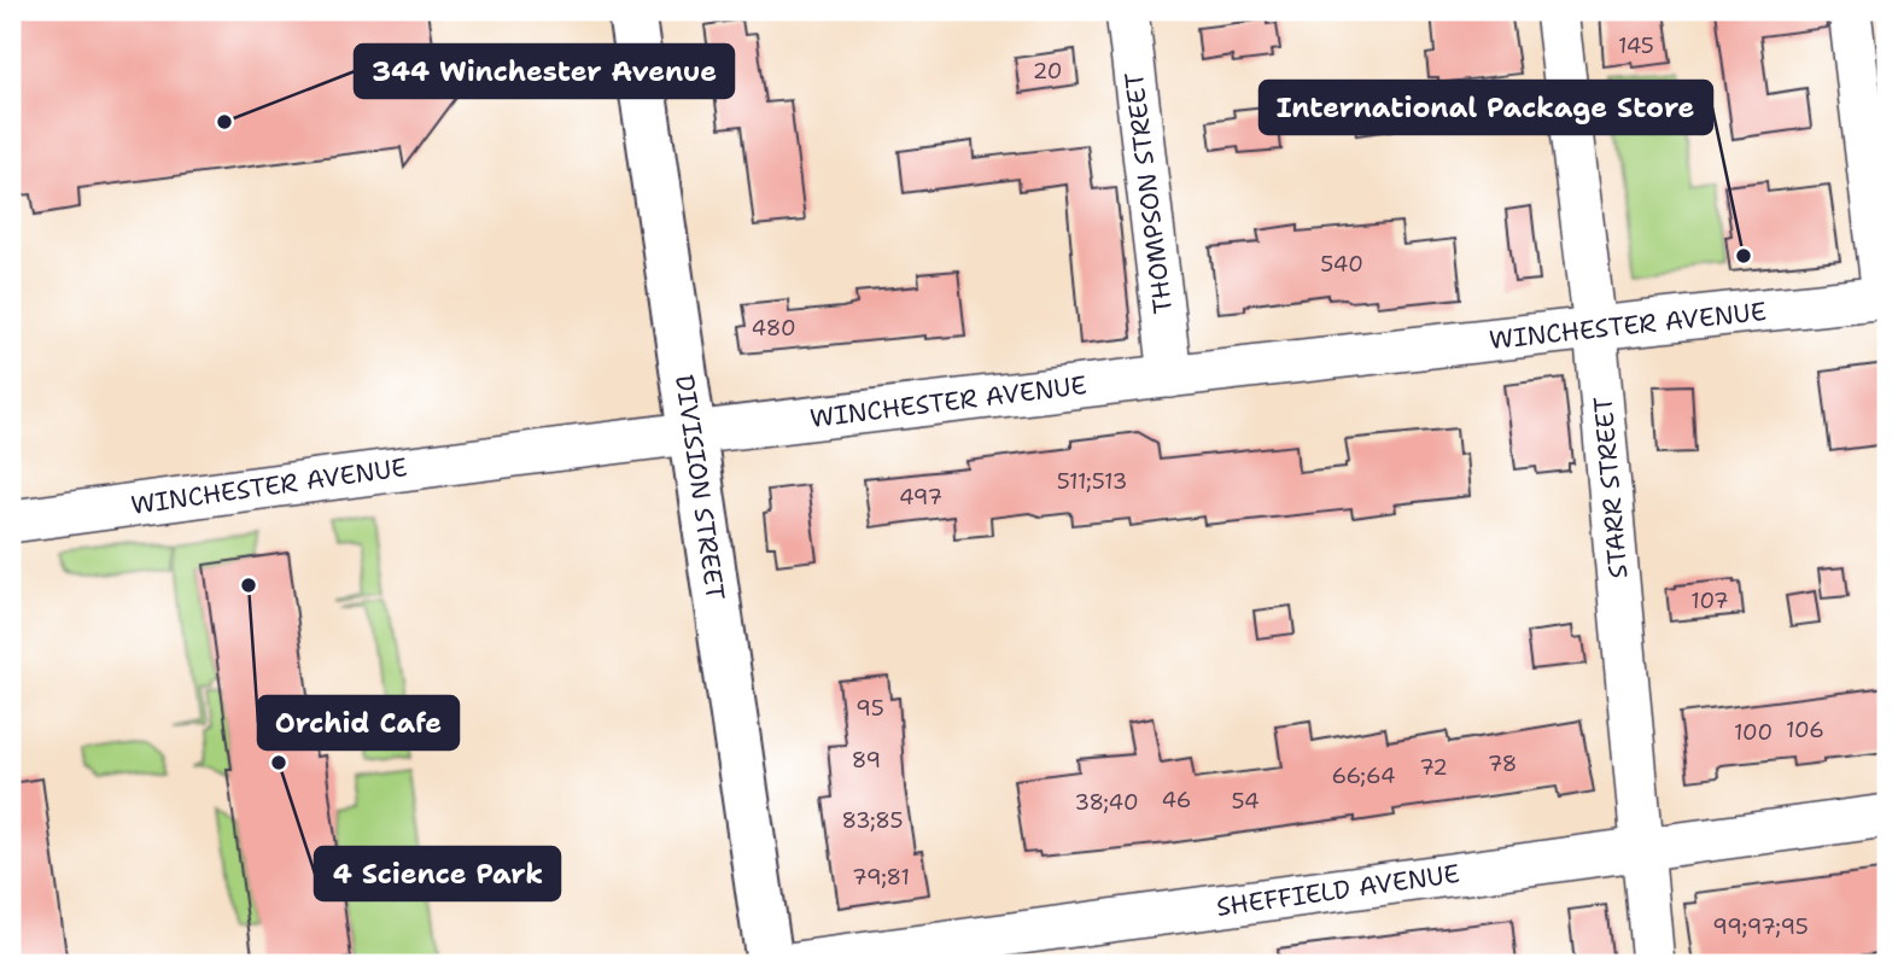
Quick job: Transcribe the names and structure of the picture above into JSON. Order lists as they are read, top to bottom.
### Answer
{
  "streets": {
    "main road": ["DIVISION STREET"],
    "street": [
      "THOMPSON STREET",
      "WINCHESTER AVENUE",
      "STARR STREET",
      "SHEFFIELD AVENUE"
    ]
  },
  "crossings": [
    ["THOMPSON STREET", "WINCHESTER AVENUE"],
    ["WINCHESTER AVENUE", "DIVISION STREET"],
    ["WINCHESTER AVENUE", "STARR STREET"],
    ["STARR STREET", "SHEFFIELD AVENUE"]
  ],
  "places": [
    "344 Winchester Avenue",
    "International Package Store",
    "Orchid Cafe",
    "4 Science Park"
  ],
  "house_numbers": [
    "145",
    "20",
    "540",
    "480",
    "511;513",
    "497",
    "107",
    "95",
    "106",
    "100",
    "89",
    "78",
    "72",
    "66;64",
    "46",
    "54",
    "38;40",
    "83;85",
    "79;81",
    "99;97;95"
  ]
}
